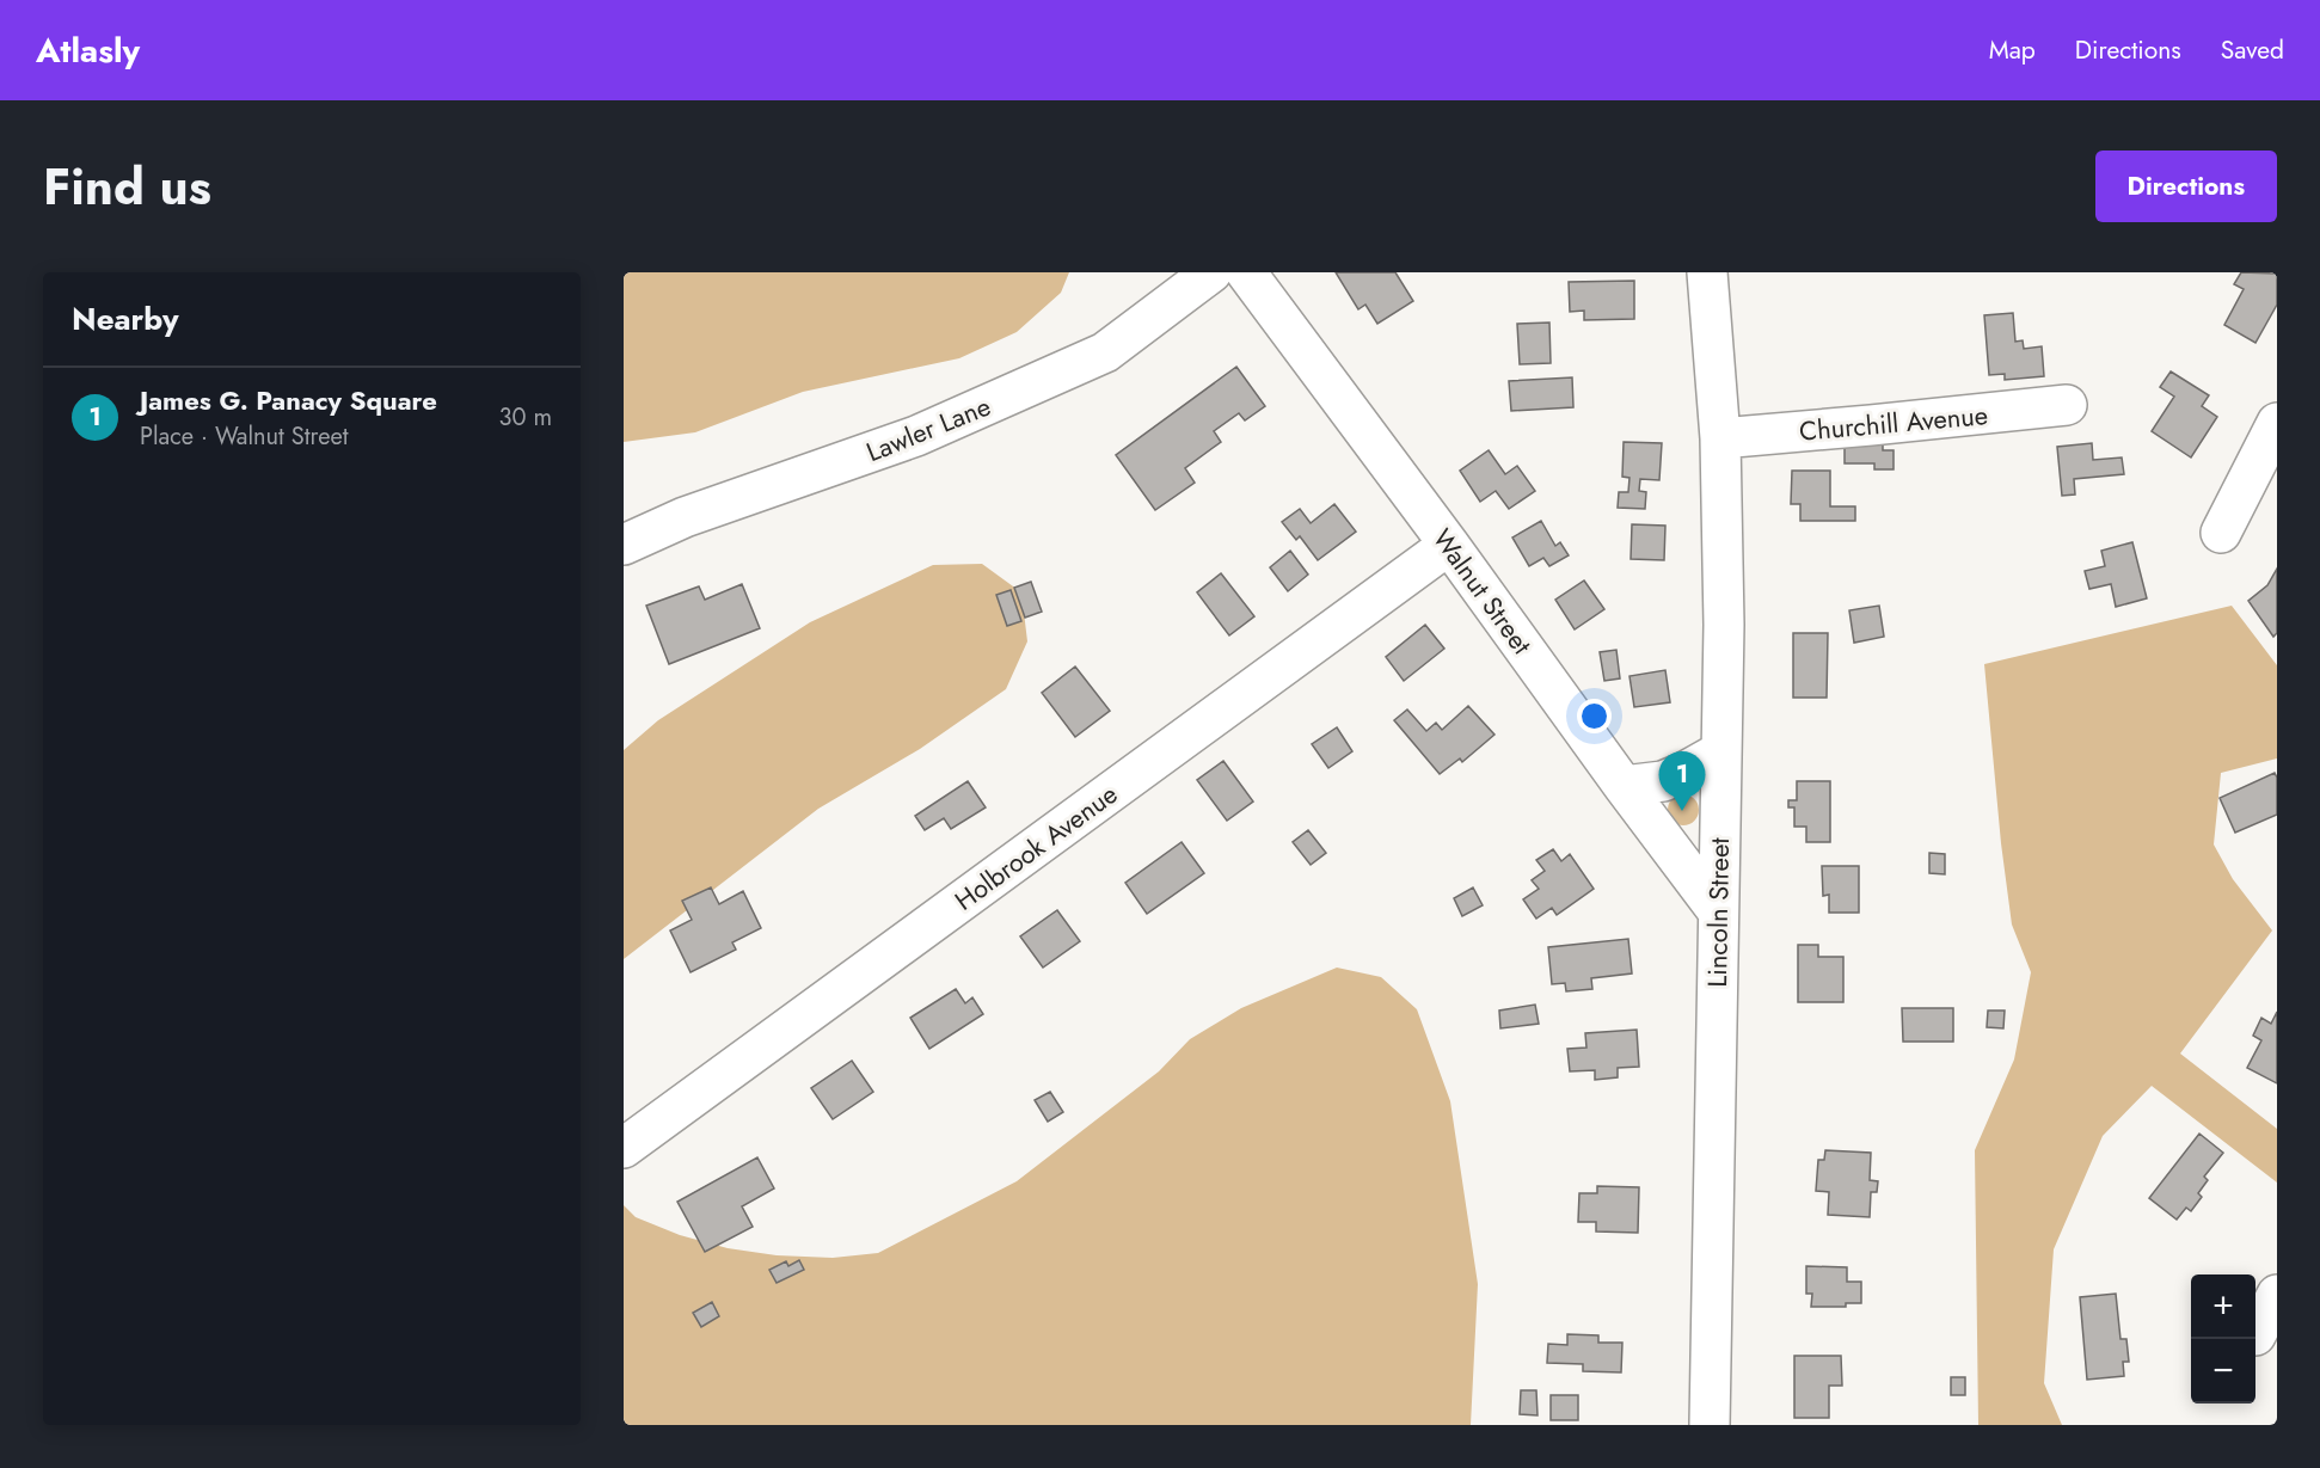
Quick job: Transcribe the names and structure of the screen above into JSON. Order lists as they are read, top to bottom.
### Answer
{
  "streets": {
    "street": [
      "Churchill Avenue",
      "Lawler Lane",
      "Walnut Street",
      "Holbrook Avenue",
      "Lincoln Street"
    ]
  },
  "crossings": [
    ["Churchill Avenue", "Lincoln Street"],
    ["Walnut Street", "Holbrook Avenue"],
    ["Walnut Street", "Lincoln Street"]
  ],
  "page": {
    "header": "Atlasly",
    "nav": ["Map", "Directions", "Saved"],
    "title": "Find us",
    "buttons": "Directions",
    "heading": "Nearby",
    "list": [
      {
        "mark": "1",
        "name": "James G. Panacy Square",
        "note": "Place · Walnut Street",
        "value": "30 m"
      }
    ],
    "pins": "1",
    "map_buttons": ["+", "−"]
  }
}
